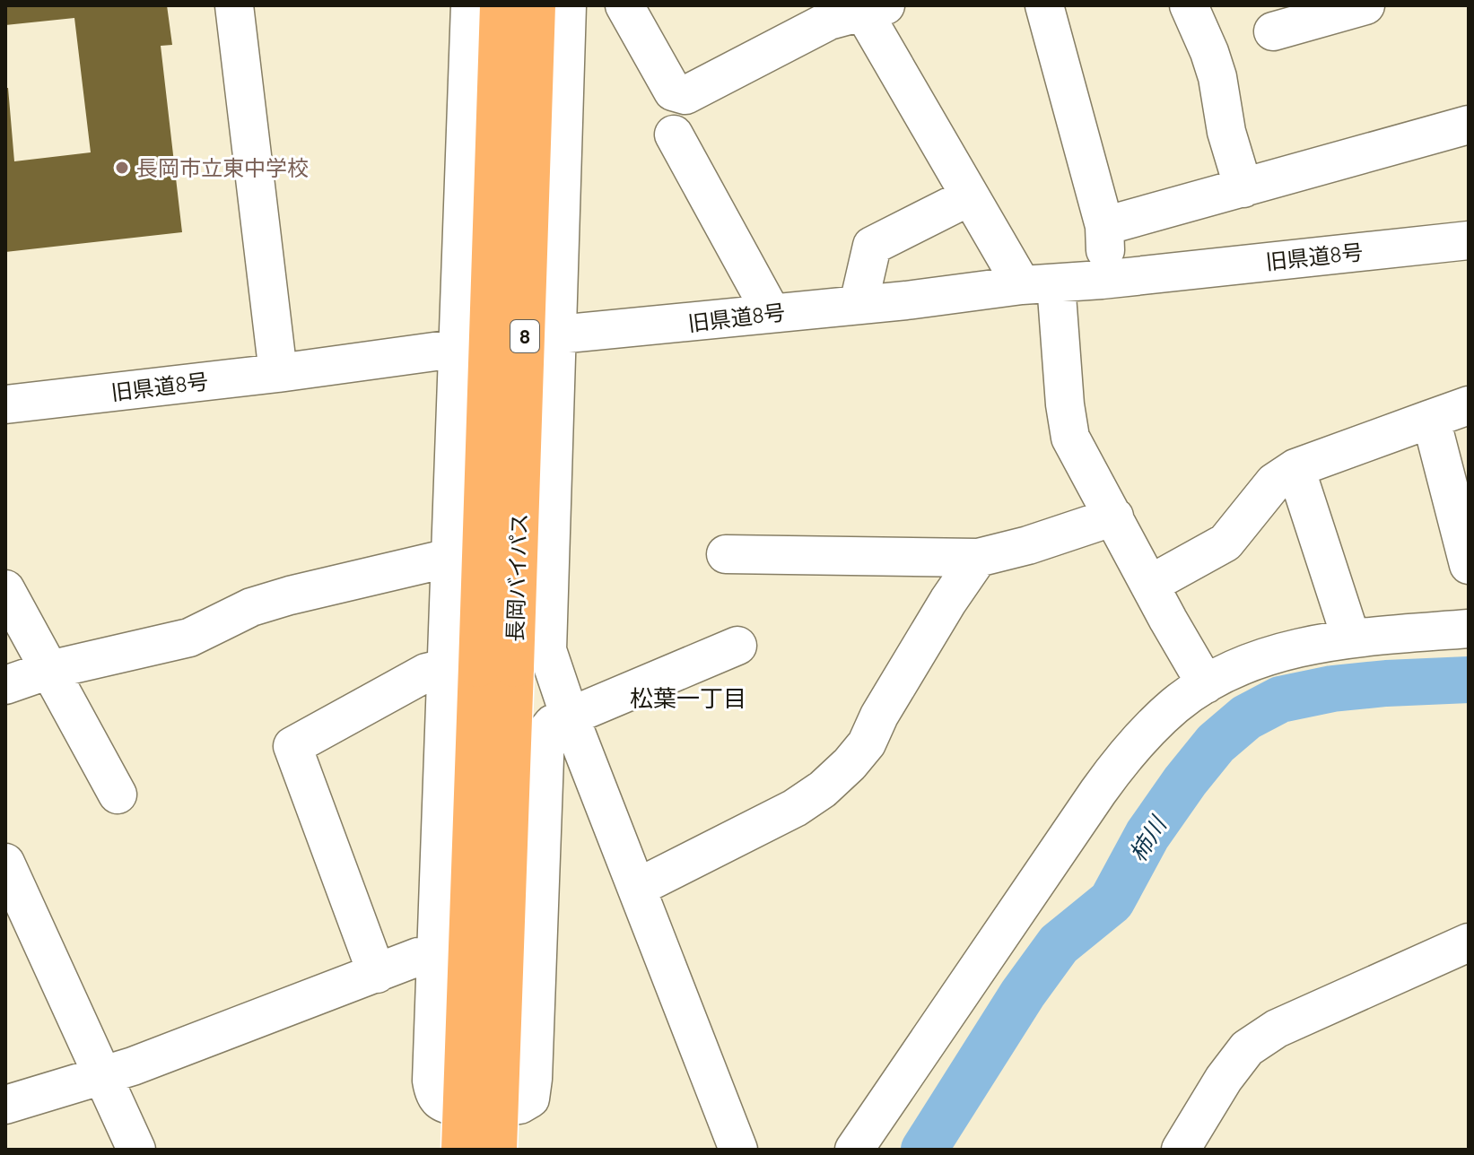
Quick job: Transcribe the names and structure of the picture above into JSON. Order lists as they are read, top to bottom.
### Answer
{
  "streets": {
    "highway": ["8", "長岡バイパス"],
    "street": ["旧県道8号"]
  },
  "districts": ["松葉一丁目"],
  "water": ["柿川"],
  "places": ["長岡市立東中学校"]
}
